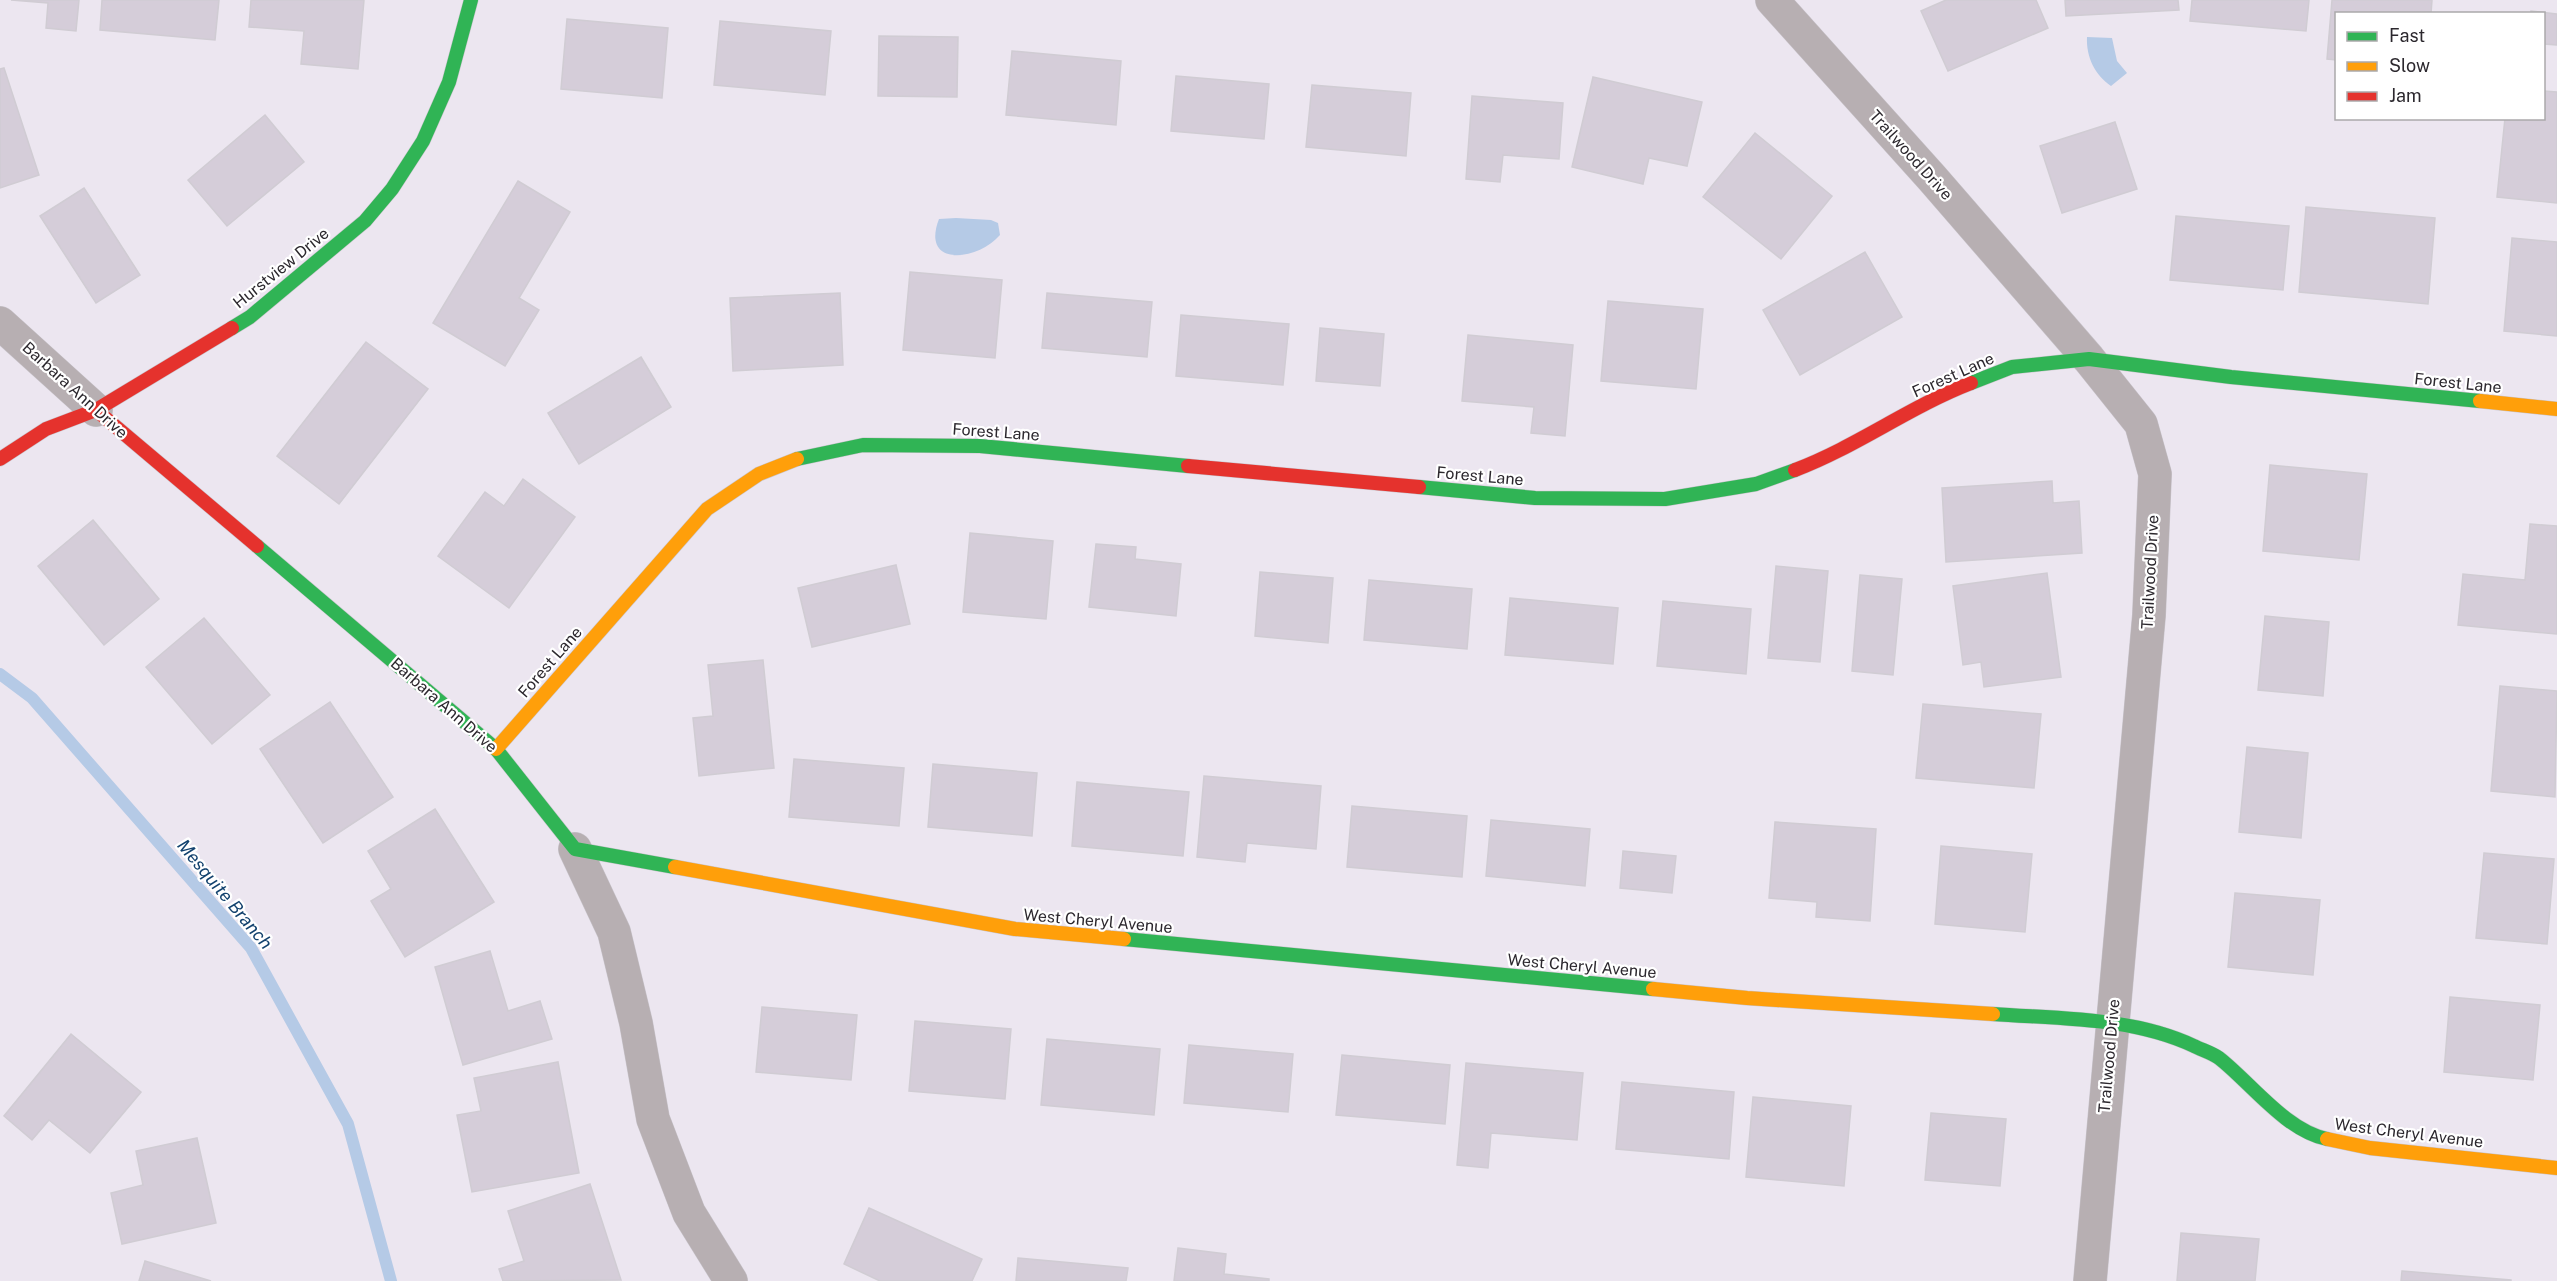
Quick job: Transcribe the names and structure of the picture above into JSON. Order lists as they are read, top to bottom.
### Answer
{
  "streets": {
    "street": [
      "Trailwood Drive",
      "Hurstview Drive",
      "Forest Lane",
      "Barbara Ann Drive",
      "West Cheryl Avenue"
    ]
  },
  "crossings": [
    ["Trailwood Drive", "Forest Lane"],
    ["Trailwood Drive", "West Cheryl Avenue"],
    ["Hurstview Drive", "Barbara Ann Drive"],
    ["Forest Lane", "Barbara Ann Drive"],
    ["Barbara Ann Drive", "West Cheryl Avenue"]
  ],
  "water": ["Mesquite Branch"],
  "legend": ["Fast", "Slow", "Jam"]
}
